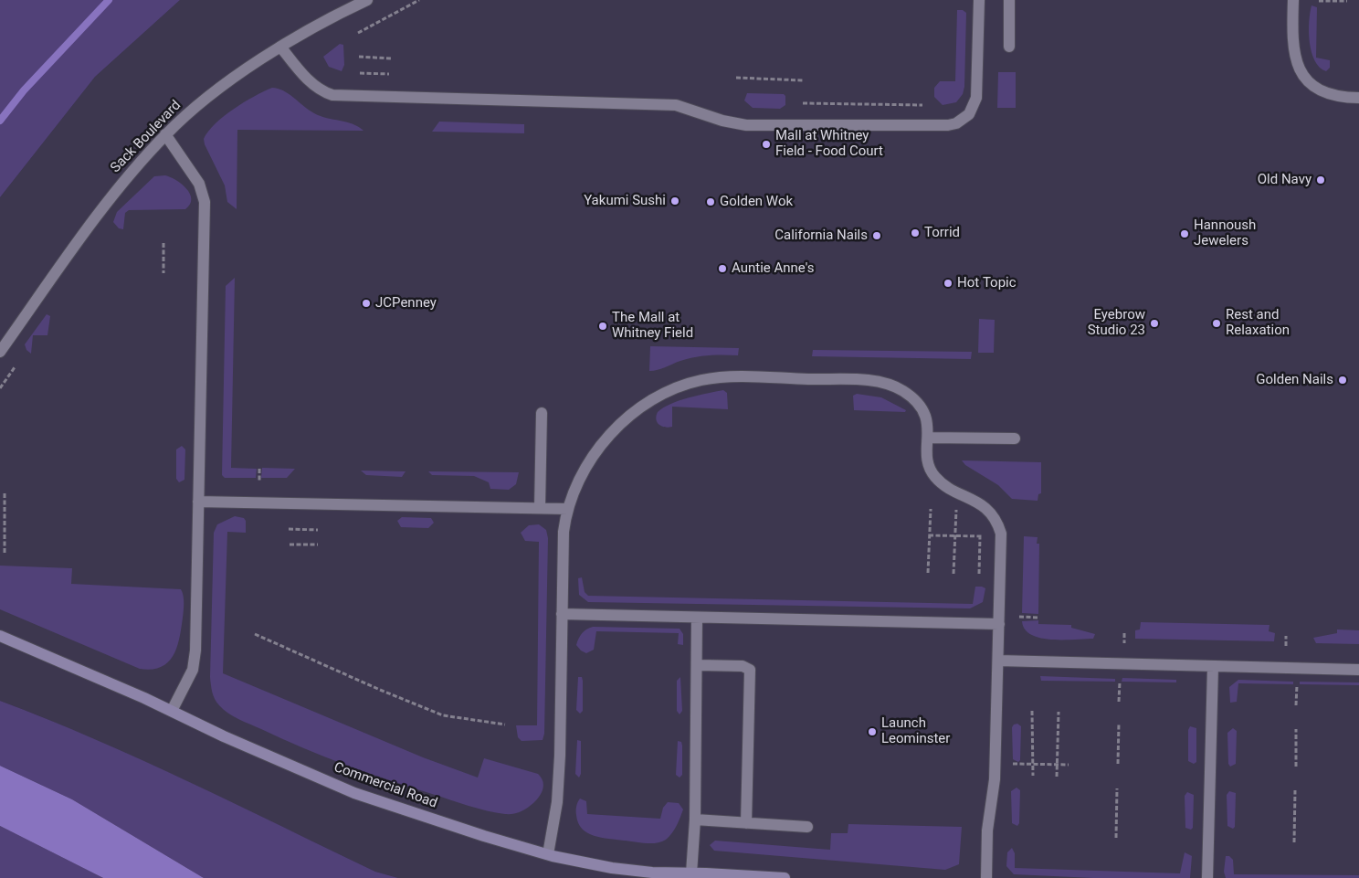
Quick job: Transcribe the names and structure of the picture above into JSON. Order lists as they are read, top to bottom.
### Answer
{
  "streets": {
    "street": ["Commercial Road"],
    "lane": ["Sack Boulevard"]
  },
  "places": [
    "Mall at Whitney Field - Food Court",
    "Old Navy",
    "Yakumi Sushi",
    "Golden Wok",
    "Torrid",
    "Hannoush Jewelers",
    "California Nails",
    "Auntie Anne's",
    "Hot Topic",
    "JCPenney",
    "Eyebrow Studio 23",
    "Rest and Relaxation",
    "The Mall at Whitney Field",
    "Golden Nails",
    "Launch Leominster"
  ]
}
